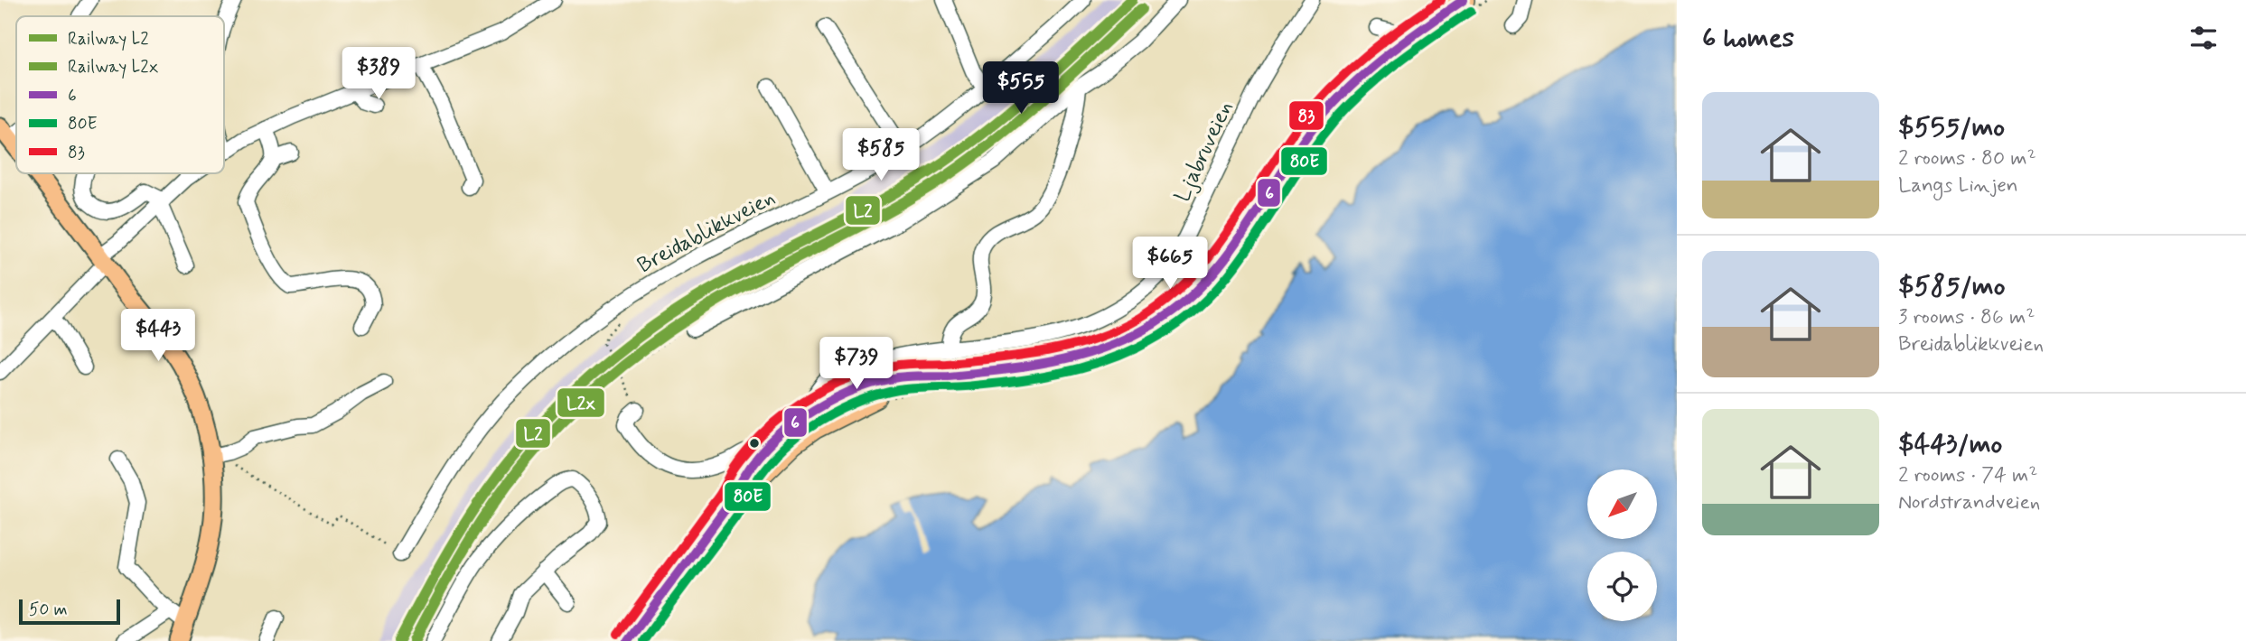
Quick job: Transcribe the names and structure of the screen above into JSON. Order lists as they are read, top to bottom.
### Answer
{
  "streets": {
    "street": ["Ljabruveien", "Breidablikkveien"]
  },
  "lines": [
    "rail line L2",
    "transit line 6",
    "transit line 83",
    "rail line L2x",
    "transit line 80E"
  ],
  "legend": [
    "Railway L2",
    "Railway L2x",
    "6",
    "80E",
    "83"
  ],
  "scale_bar": "50 m",
  "north": "bottom left",
  "page": {
    "heading": "6 homes",
    "price": [
      "$389",
      "$555",
      "$585",
      "$665",
      "$443",
      "$739"
    ],
    "list": [
      {
        "name": "$555/mo",
        "note": "2 rooms · 80 m² · Langs Linjen"
      },
      {
        "name": "$585/mo",
        "note": "3 rooms · 86 m² · Breidablikkveien"
      },
      {
        "name": "$443/mo",
        "note": "2 rooms · 74 m² · Nordstrandveien"
      }
    ],
    "scale": "50 m"
  }
}
